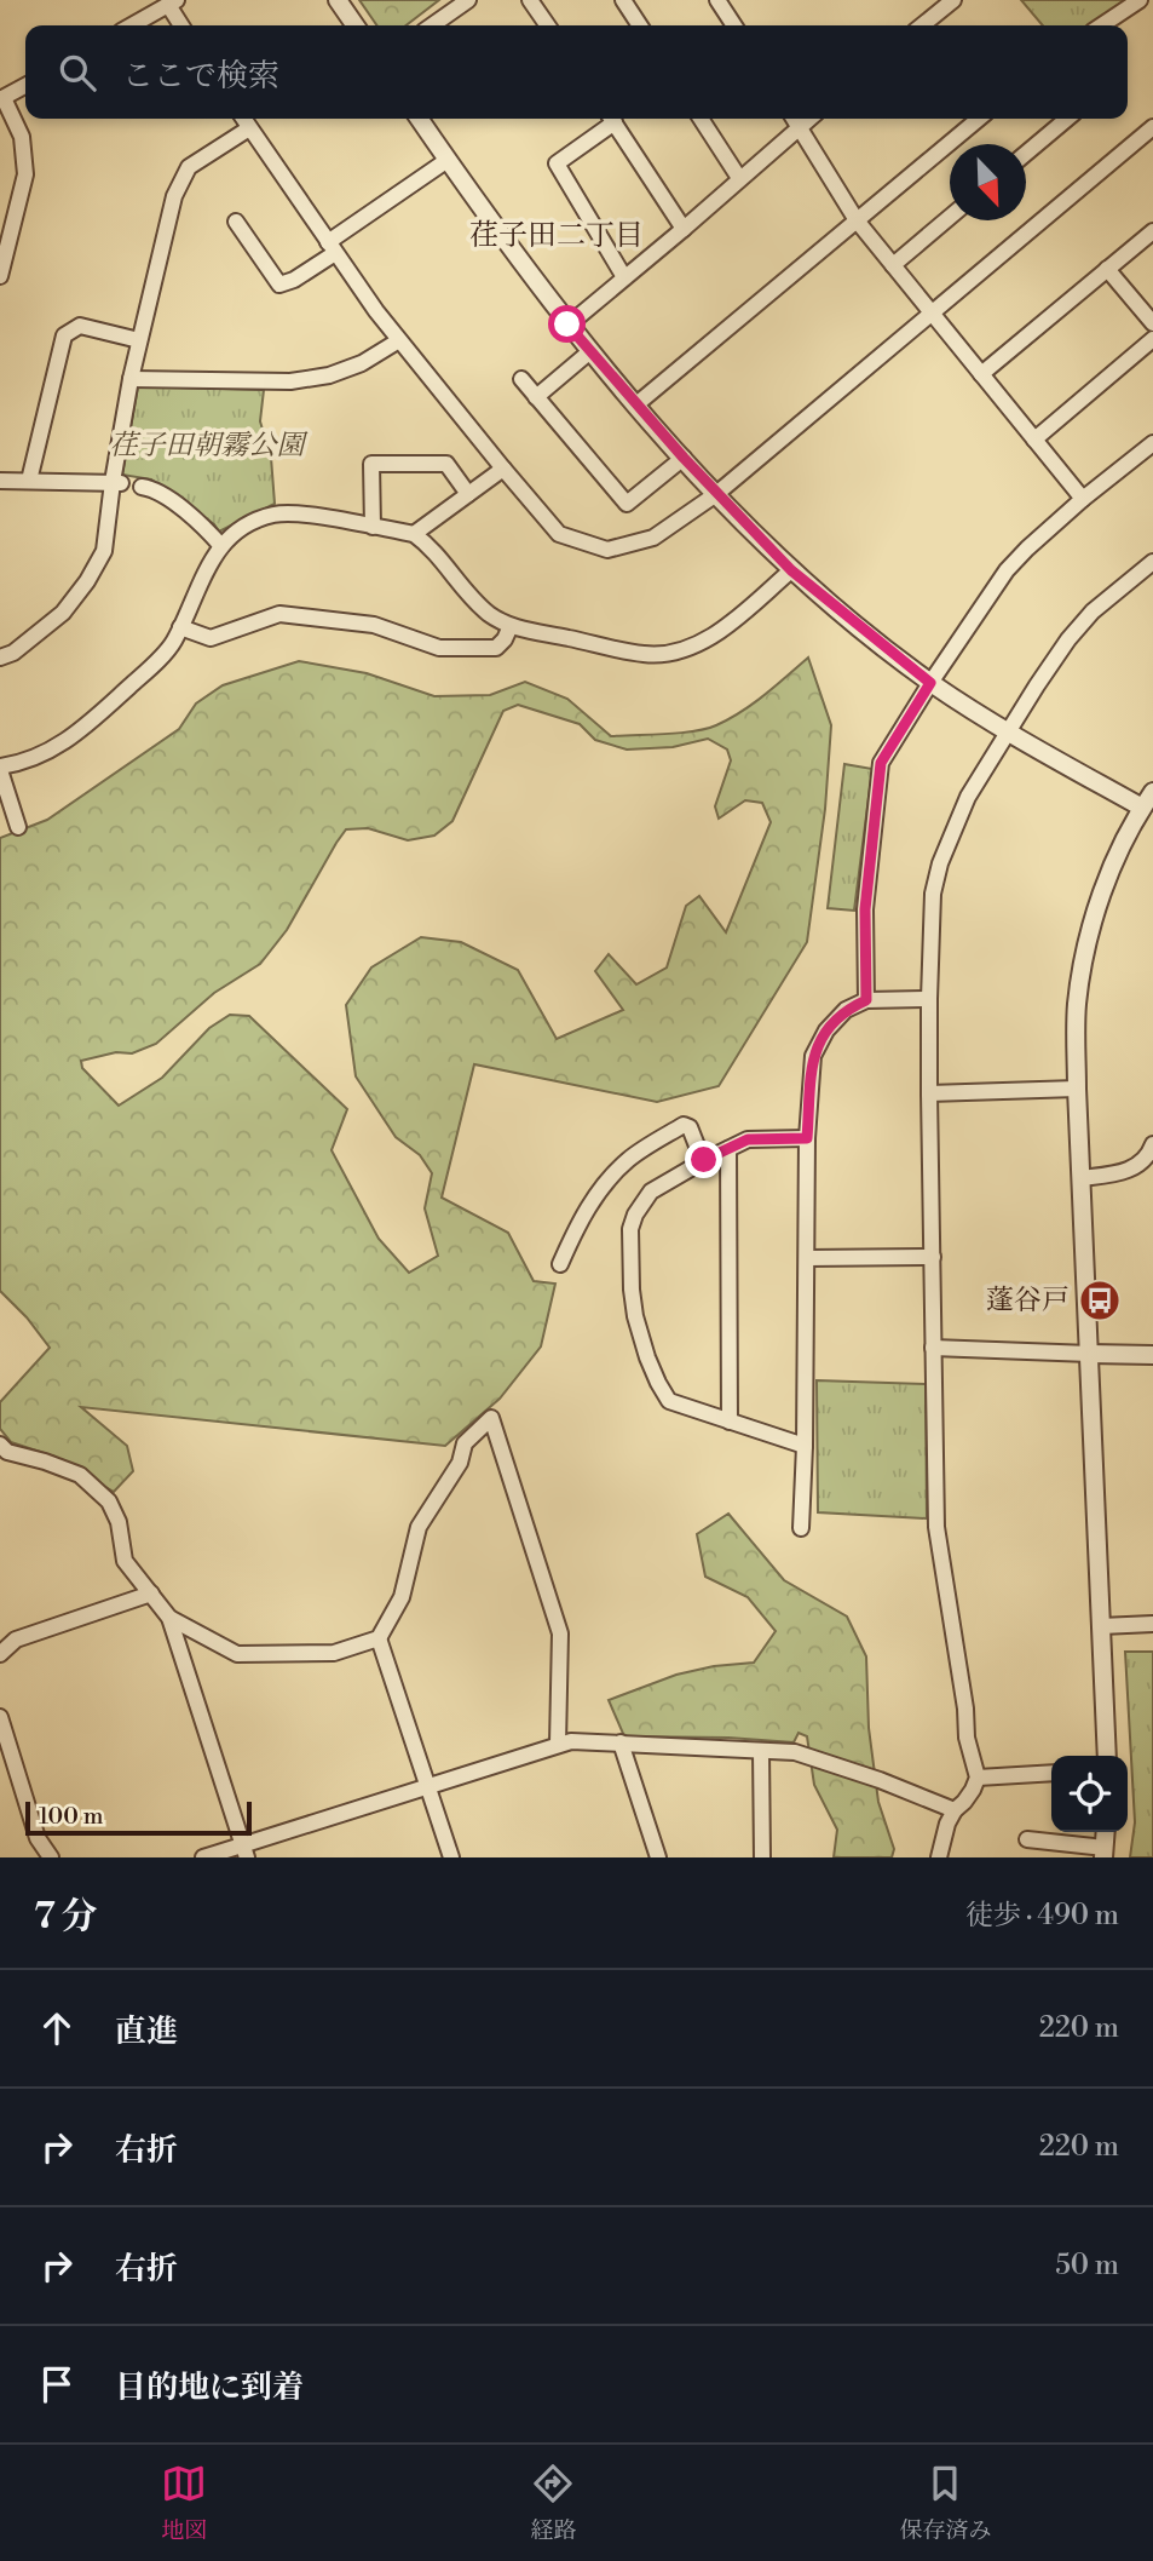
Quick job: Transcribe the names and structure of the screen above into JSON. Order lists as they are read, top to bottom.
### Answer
{
  "districts": ["荏子田二丁目"],
  "parks": ["荏子田朝霧公園"],
  "places": {
    "bus stop": ["蓬谷戸"]
  },
  "scale_bar": "100 m",
  "north": "bottom right",
  "page": {
    "search": "ここで検索",
    "scale": "100 m",
    "heading": ["7 分", "徒歩 · 490 m"],
    "list": [
      ["直進", "220 m"],
      ["右折", "220 m"],
      ["右折", "50 m"],
      "目的地に到着"
    ],
    "nav": ["地図", "経路", "保存済み"]
  }
}
